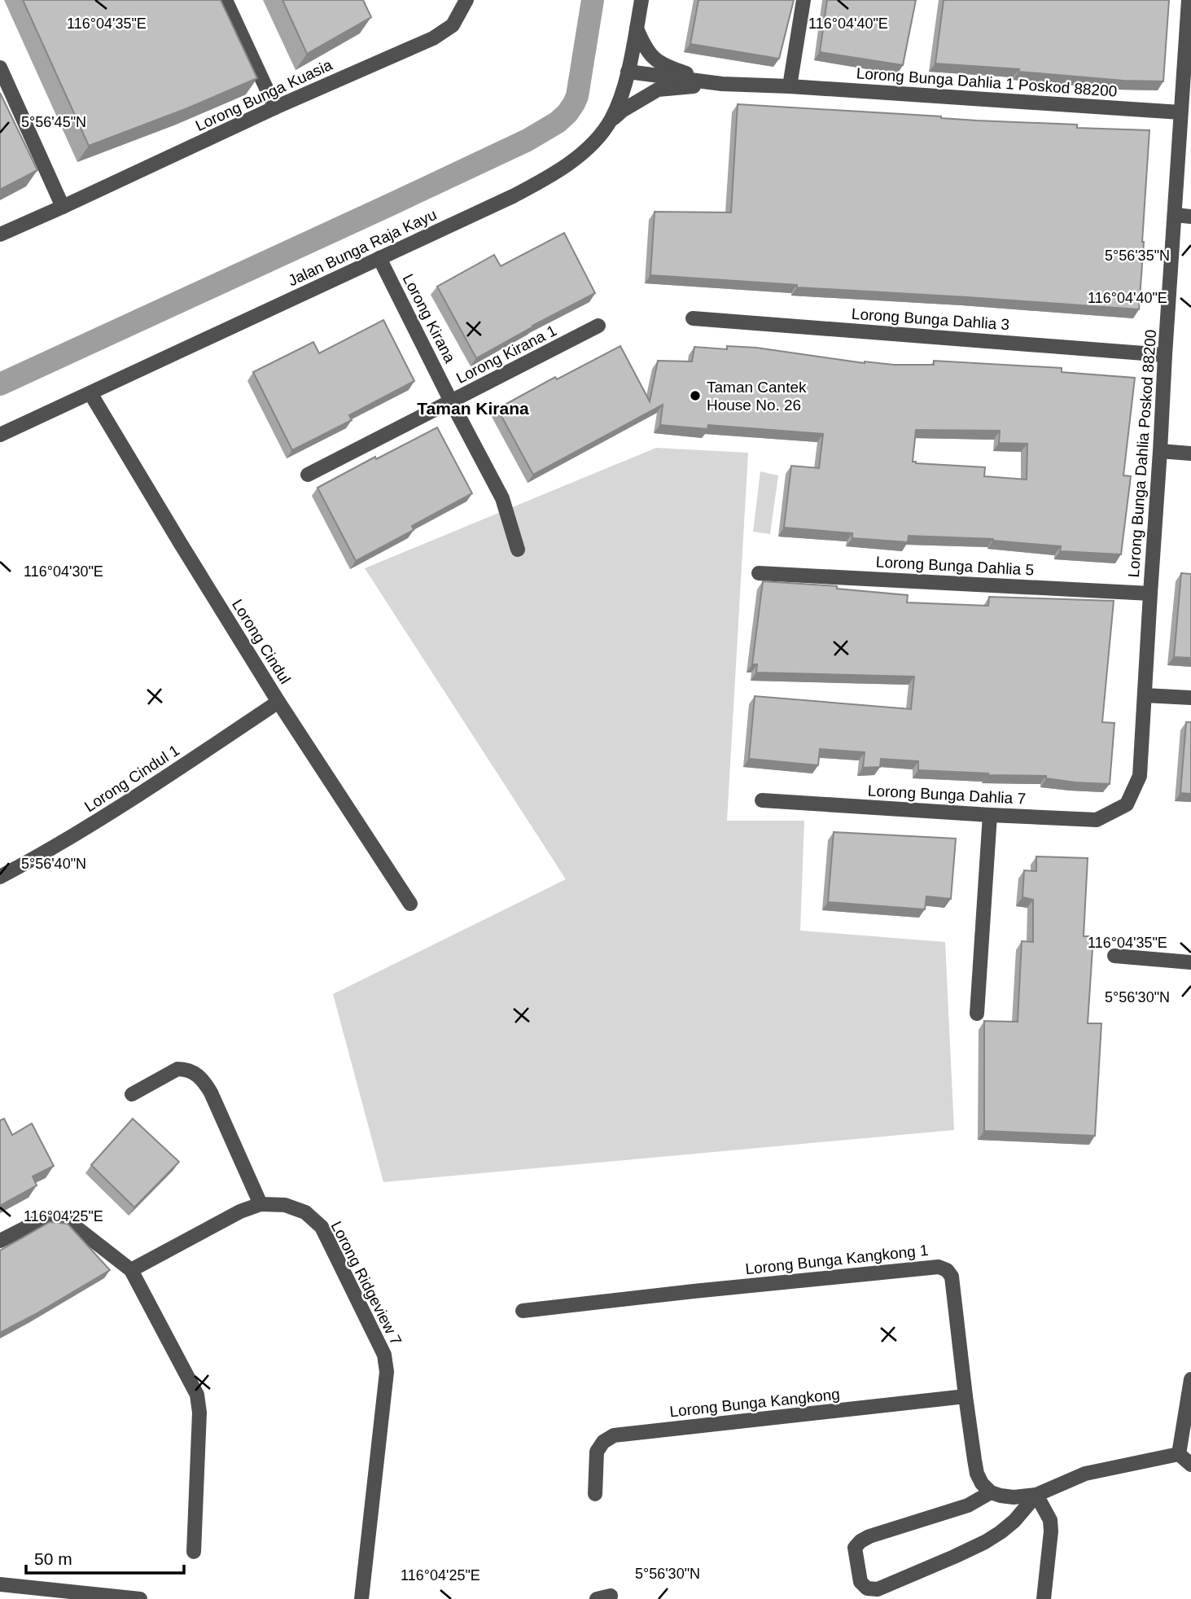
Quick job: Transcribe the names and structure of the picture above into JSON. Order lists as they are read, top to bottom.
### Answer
{
  "streets": {
    "street": [
      "Lorong Bunga Dahlia 1 Poskod 88200",
      "Lorong Bunga Kuasia",
      "Jalan Bunga Raja Kayu",
      "Lorong Kirana",
      "Lorong Bunga Dahlia 3",
      "Lorong Kirana 1",
      "Lorong Bunga Dahlia Poskod 88200",
      "Lorong Bunga Dahlia 5",
      "Lorong Cindul",
      "Lorong Cindul 1",
      "Lorong Bunga Dahlia 7",
      "Lorong Bunga Kangkong 1",
      "Lorong Ridgeview 7",
      "Lorong Bunga Kangkong"
    ]
  },
  "crossings": [
    ["Lorong Bunga Dahlia 1 Poskod 88200", "Lorong Bunga Dahlia Poskod 88200"],
    ["Jalan Bunga Raja Kayu", "Lorong Kirana"],
    ["Jalan Bunga Raja Kayu", "Lorong Cindul"],
    ["Lorong Kirana", "Lorong Kirana 1"],
    ["Lorong Bunga Dahlia 3", "Lorong Bunga Dahlia Poskod 88200"],
    ["Lorong Bunga Dahlia Poskod 88200", "Lorong Bunga Dahlia 5"],
    ["Lorong Bunga Dahlia Poskod 88200", "Lorong Bunga Dahlia 7"],
    ["Lorong Cindul", "Lorong Cindul 1"],
    ["Lorong Bunga Kangkong 1", "Lorong Bunga Kangkong"]
  ],
  "districts": ["Taman Kirana"],
  "places": ["Taman Cantek House No. 26"],
  "scale_bar": "50 m",
  "coordinates": [
    "116°04'35\"E",
    "116°04'40\"E",
    "5°56'45\"N",
    "5°56'35\"N",
    "116°04'30\"E",
    "5°56'40\"N",
    "5°56'30\"N",
    "116°04'25\"E"
  ]
}
